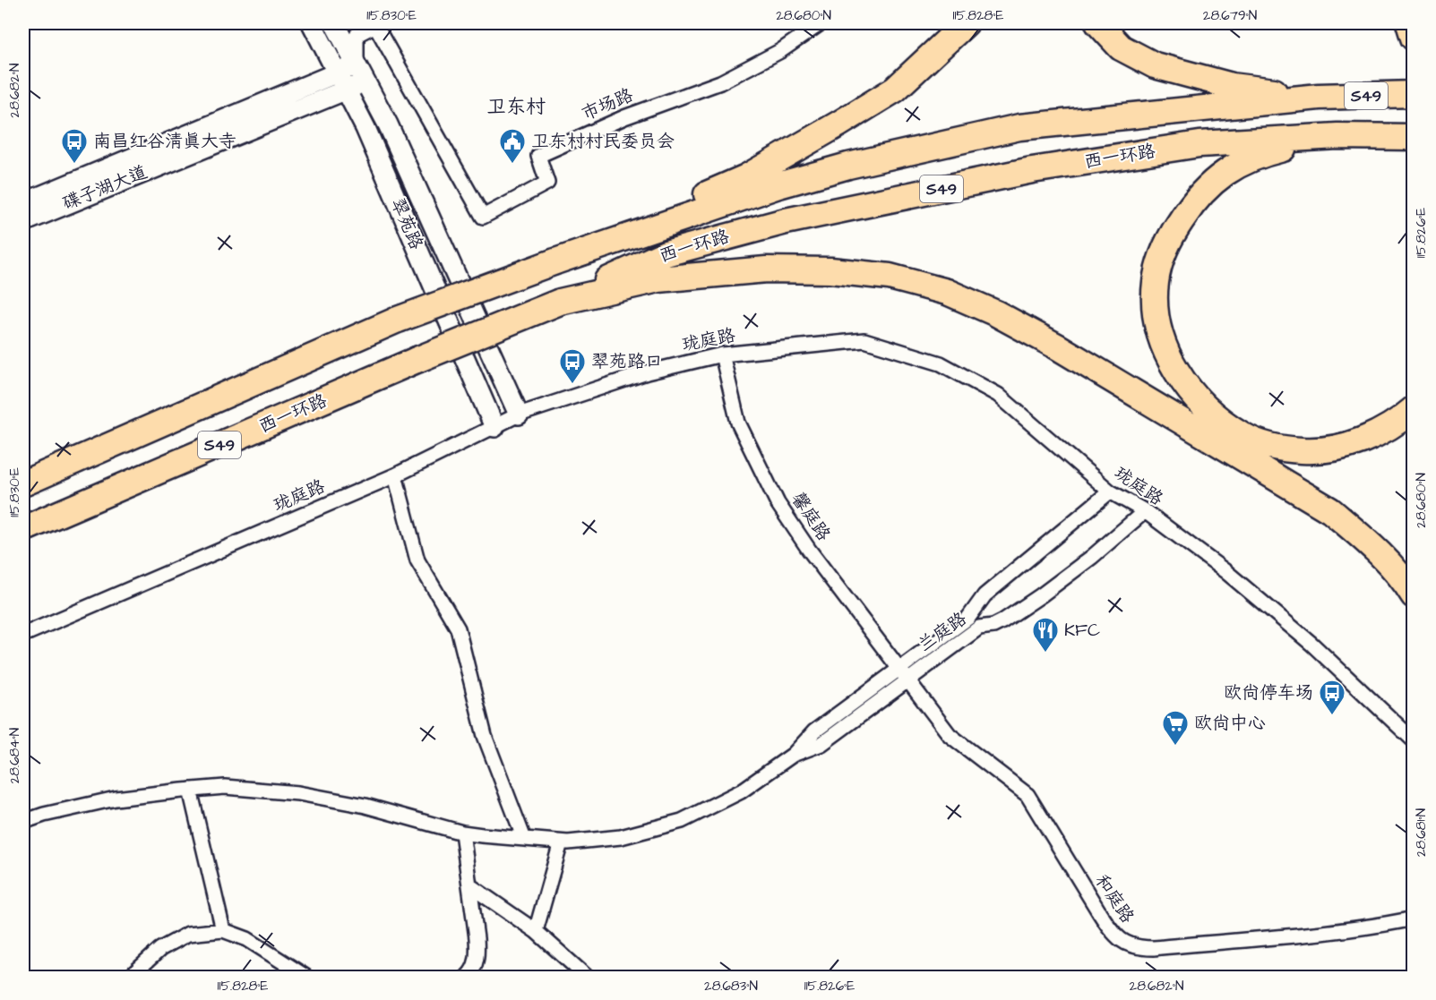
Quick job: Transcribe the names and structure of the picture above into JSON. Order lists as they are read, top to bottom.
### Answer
{
  "streets": {
    "highway": ["S49", "西一环路"],
    "main road": ["碟子湖大道", "翠苑路"],
    "street": [
      "市场路",
      "珑庭路",
      "馨庭路",
      "兰庭路",
      "和庭路"
    ]
  },
  "crossings": [
    ["市场路", "碟子湖大道"],
    ["市场路", "翠苑路"],
    ["碟子湖大道", "翠苑路"],
    ["翠苑路", "珑庭路"],
    ["珑庭路", "馨庭路"],
    ["珑庭路", "兰庭路"],
    ["馨庭路", "兰庭路"],
    ["馨庭路", "和庭路"],
    ["兰庭路", "和庭路"]
  ],
  "districts": ["卫东村"],
  "places": {
    "bus stop": ["南昌红谷清真大寺", "翠苑路口", "欧尚停车场"],
    "public building": ["卫东村村民委员会"],
    "restaurant": ["KFC"],
    "supermarket": ["欧尚中心"]
  },
  "coordinates": [
    "115.830°E",
    "28.680°N",
    "115.828°E",
    "28.679°N",
    "28.682°N",
    "115.826°E",
    "28.684°N",
    "28.681°N",
    "28.683°N"
  ]
}
